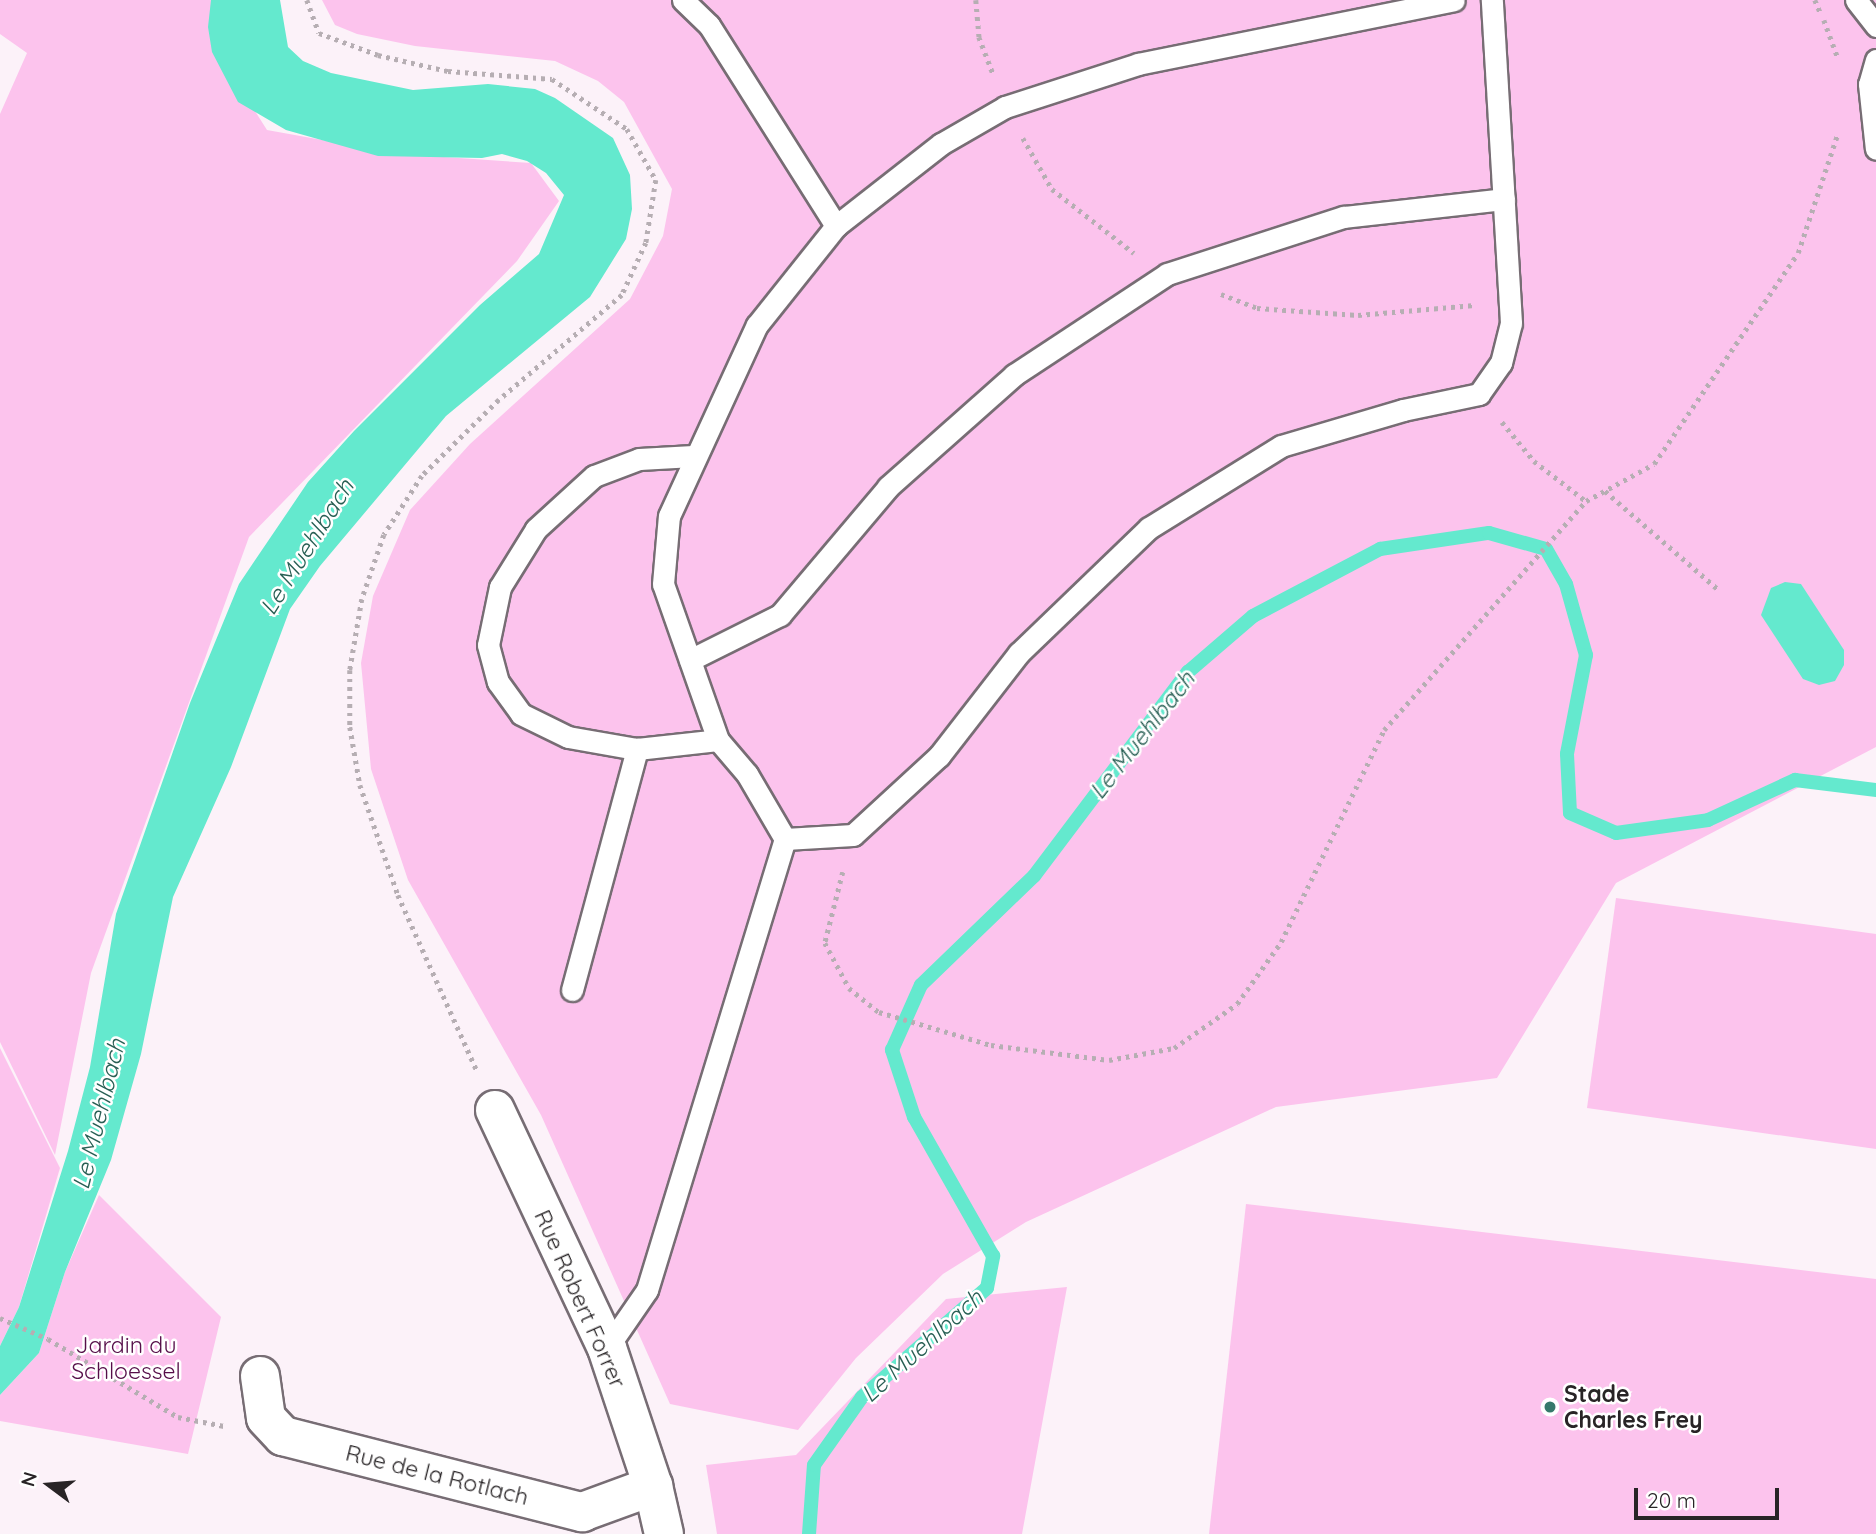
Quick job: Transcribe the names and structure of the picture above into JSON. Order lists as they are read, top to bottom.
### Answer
{
  "streets": {
    "street": ["Rue Robert Forrer", "Rue de la Rotlach"]
  },
  "crossings": [
    ["Rue Robert Forrer", "Rue de la Rotlach"]
  ],
  "water": ["Le Muehlbach"],
  "parks": ["Jardin du Schloessel"],
  "places": ["Stade Charles Frey"],
  "scale_bar": "20 m",
  "north": "left"
}
